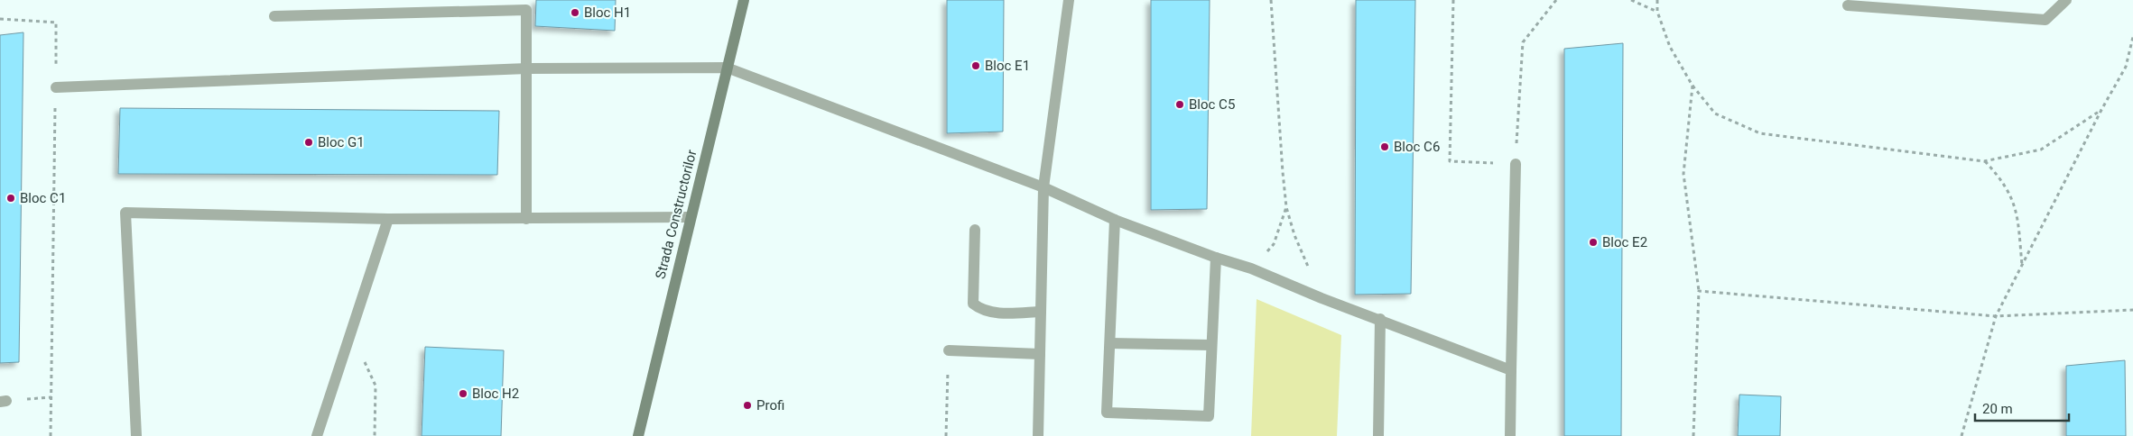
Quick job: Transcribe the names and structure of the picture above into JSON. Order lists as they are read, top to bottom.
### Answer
{
  "streets": {
    "street": ["Strada Constructorilor"]
  },
  "places": [
    "Bloc H1",
    "Bloc E1",
    "Bloc C5",
    "Bloc G1",
    "Bloc C6",
    "Bloc C1",
    "Bloc E2",
    "Bloc H2",
    "Profi"
  ],
  "scale_bar": "20 m"
}
